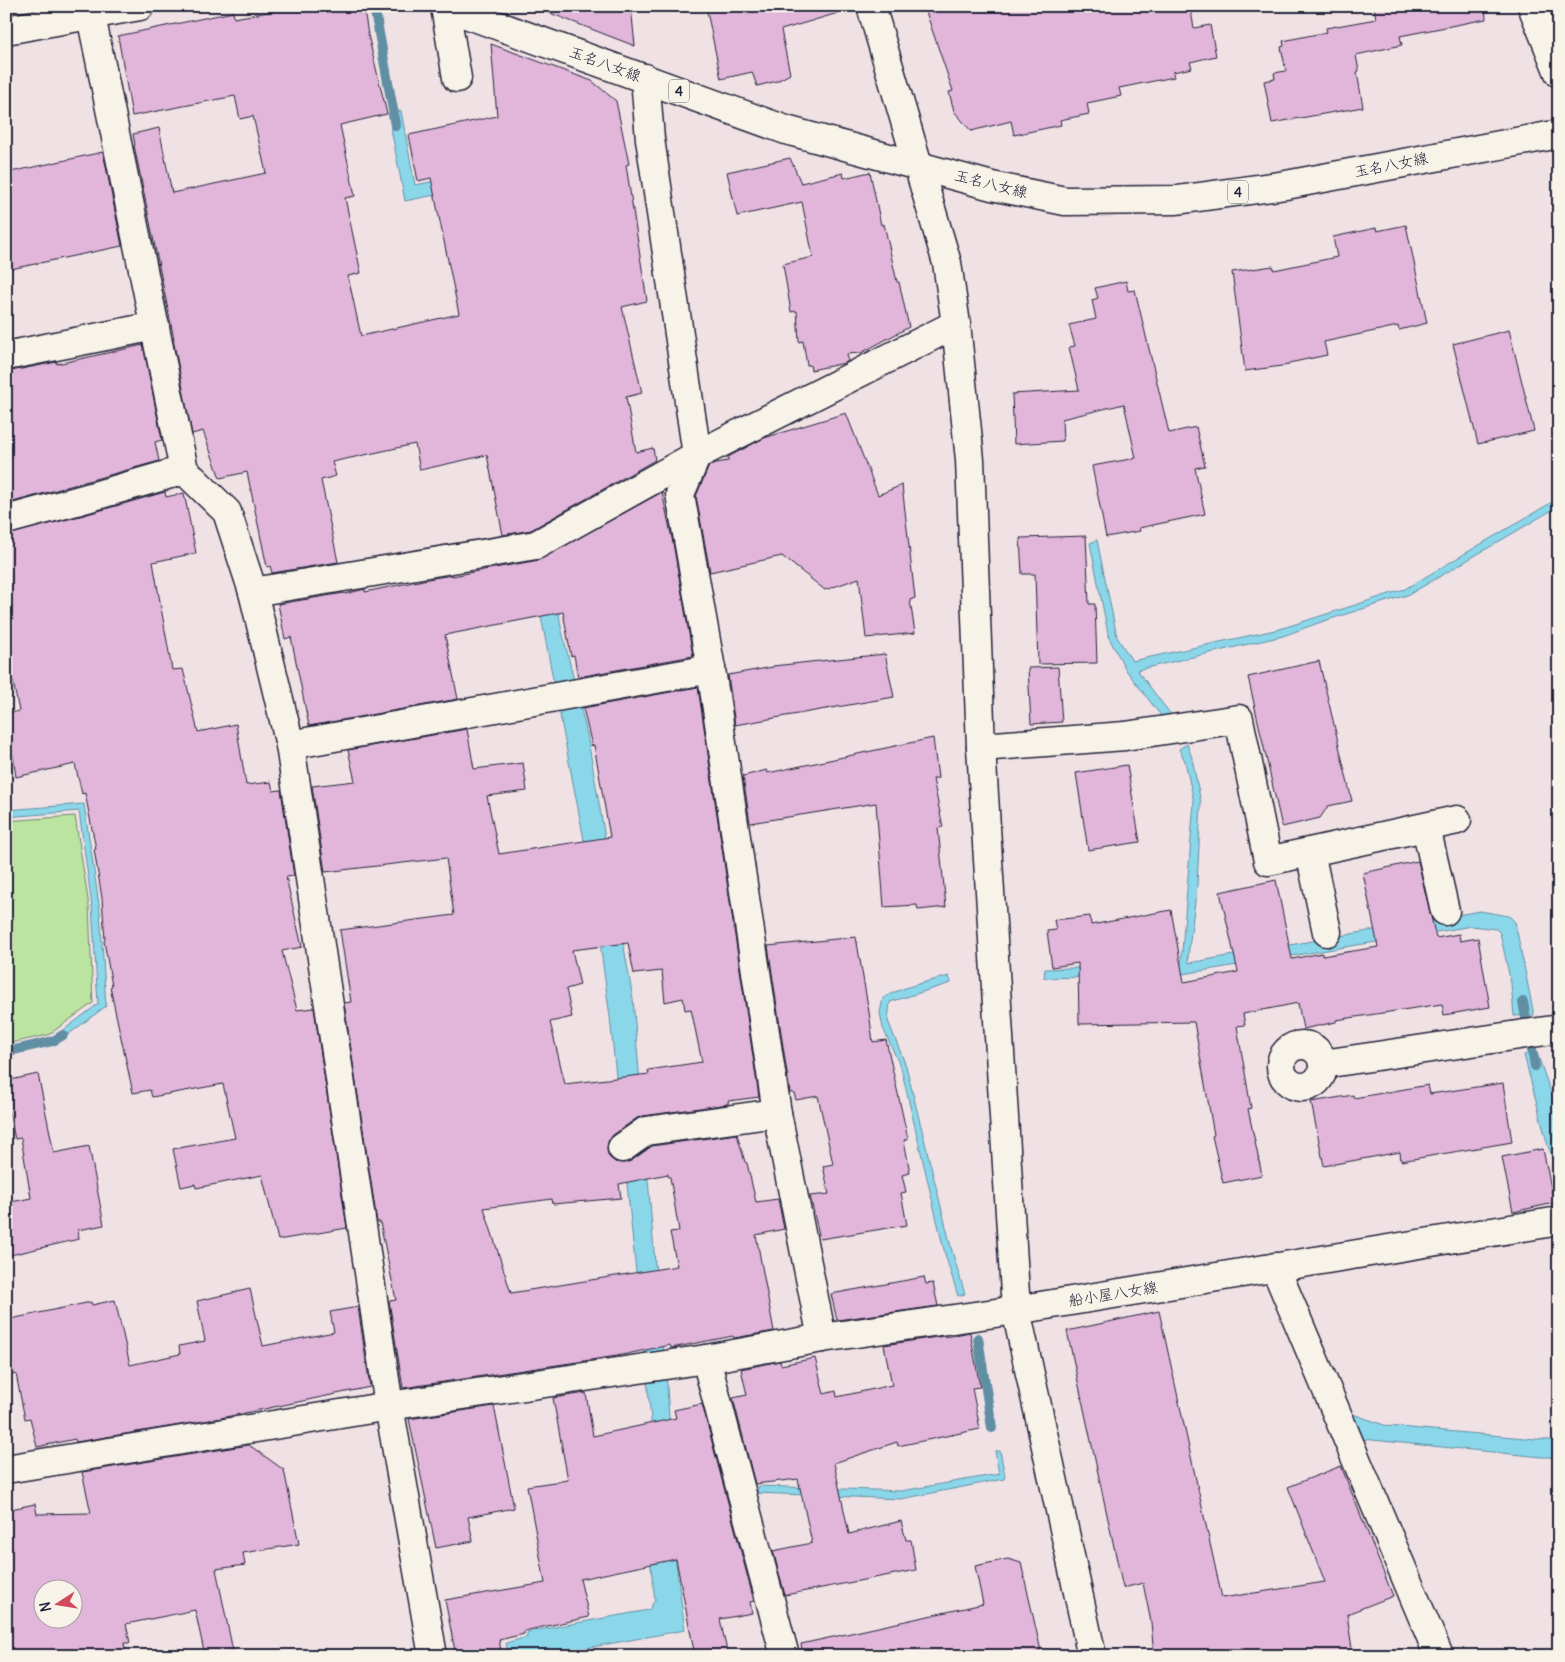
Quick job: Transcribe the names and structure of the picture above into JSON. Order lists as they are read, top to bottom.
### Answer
{
  "streets": {
    "street": ["玉名八女線", "4", "船小屋八女線"]
  },
  "north": "left"
}
